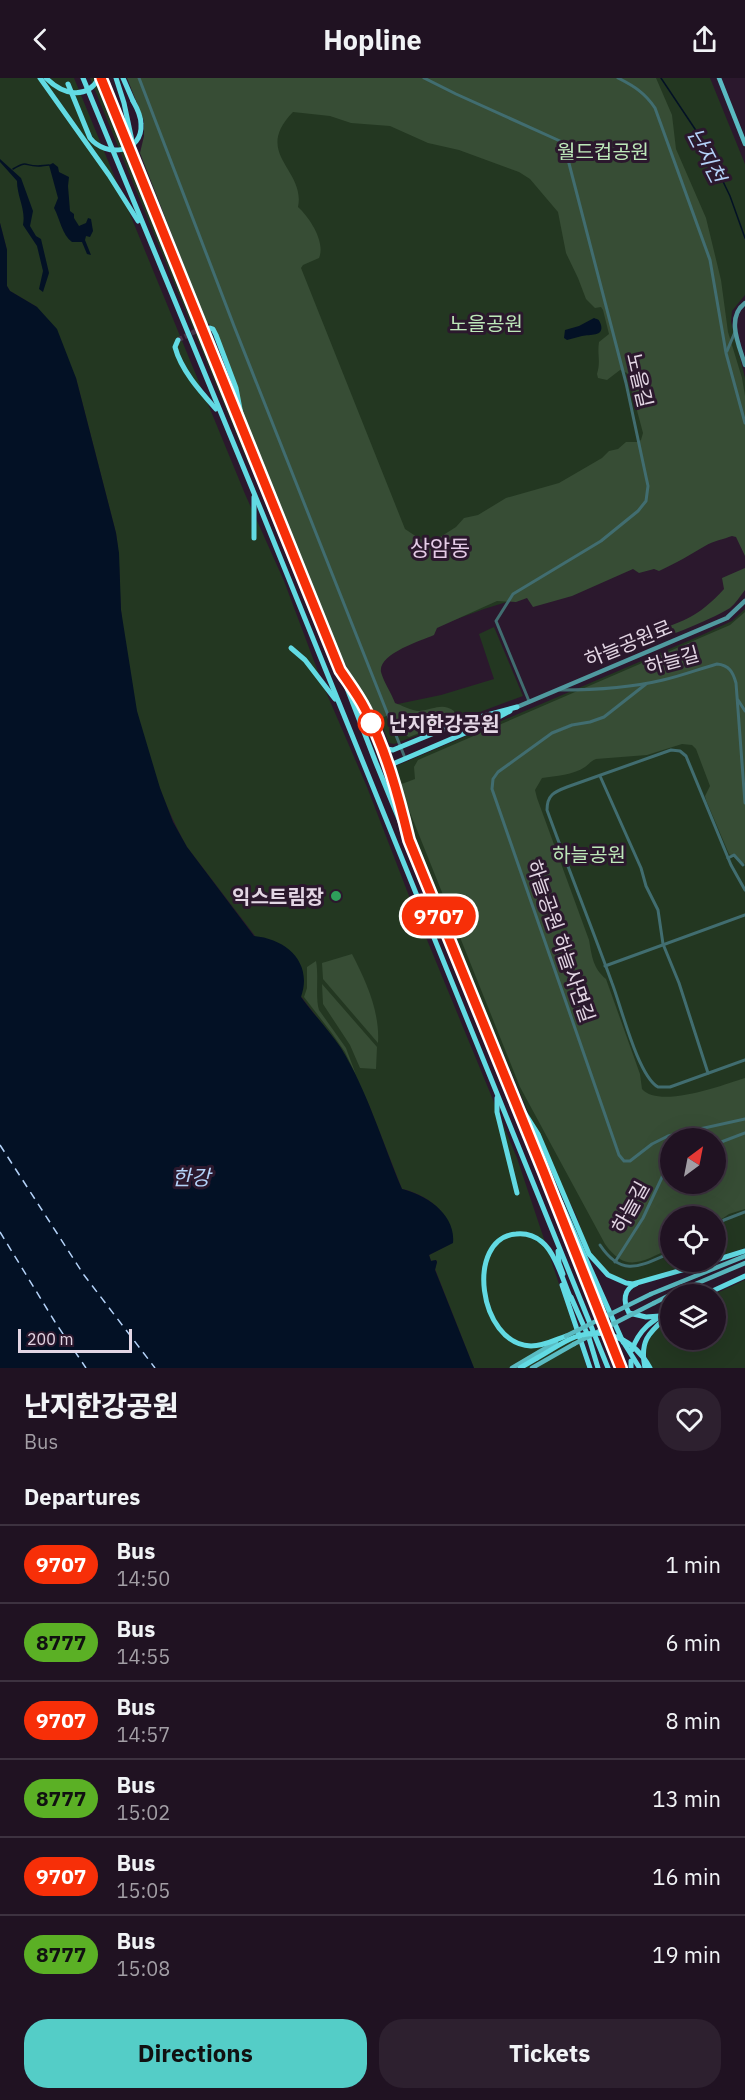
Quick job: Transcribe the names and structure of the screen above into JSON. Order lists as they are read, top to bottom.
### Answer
{
  "streets": {
    "street": [
      "노을길",
      "하늘공원로",
      "하늘길",
      "하늘공원 하늘사면길"
    ]
  },
  "crossings": [
    ["노을길", "하늘공원로"],
    ["하늘공원로", "하늘길"],
    ["하늘길", "하늘공원 하늘사면길"]
  ],
  "districts": ["상암동"],
  "water": ["난지천", "한강"],
  "parks": ["월드컵공원", "노을공원", "하늘공원"],
  "places": ["난지한강공원", "익스트림장"],
  "lines": ["bus line 9707"],
  "scale_bar": "200 m",
  "north": "top right",
  "page": {
    "header": "Hopline",
    "on_map": "9707",
    "scale": "200 m",
    "heading": [
      ["난지한강공원", "Bus"],
      "Departures"
    ],
    "list": [
      {
        "mark": "9707",
        "name": "Bus",
        "note": "14:50",
        "value": "1 min"
      },
      {
        "mark": "8777",
        "name": "Bus",
        "note": "14:55",
        "value": "6 min"
      },
      {
        "mark": "9707",
        "name": "Bus",
        "note": "14:57",
        "value": "8 min"
      },
      {
        "mark": "8777",
        "name": "Bus",
        "note": "15:02",
        "value": "13 min"
      },
      {
        "mark": "9707",
        "name": "Bus",
        "note": "15:05",
        "value": "16 min"
      },
      {
        "mark": "8777",
        "name": "Bus",
        "note": "15:08",
        "value": "19 min"
      }
    ],
    "buttons": ["Directions", "Tickets"]
  }
}
